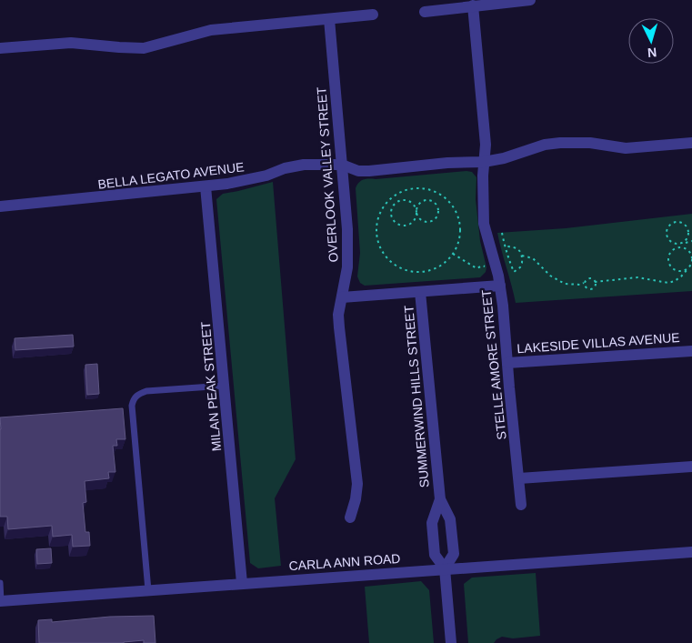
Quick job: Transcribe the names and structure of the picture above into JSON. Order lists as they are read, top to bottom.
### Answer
{
  "streets": {
    "street": [
      "OVERLOOK VALLEY STREET",
      "BELLA LEGATO AVENUE",
      "LAKESIDE VILLAS AVENUE",
      "STELLE AMORE STREET",
      "MILAN PEAK STREET",
      "SUMMERWIND HILLS STREET",
      "CARLA ANN ROAD"
    ]
  },
  "crossings": [
    ["OVERLOOK VALLEY STREET", "BELLA LEGATO AVENUE"],
    ["BELLA LEGATO AVENUE", "STELLE AMORE STREET"],
    ["BELLA LEGATO AVENUE", "MILAN PEAK STREET"],
    ["LAKESIDE VILLAS AVENUE", "STELLE AMORE STREET"],
    ["MILAN PEAK STREET", "CARLA ANN ROAD"],
    ["SUMMERWIND HILLS STREET", "CARLA ANN ROAD"]
  ],
  "north": "bottom"
}
